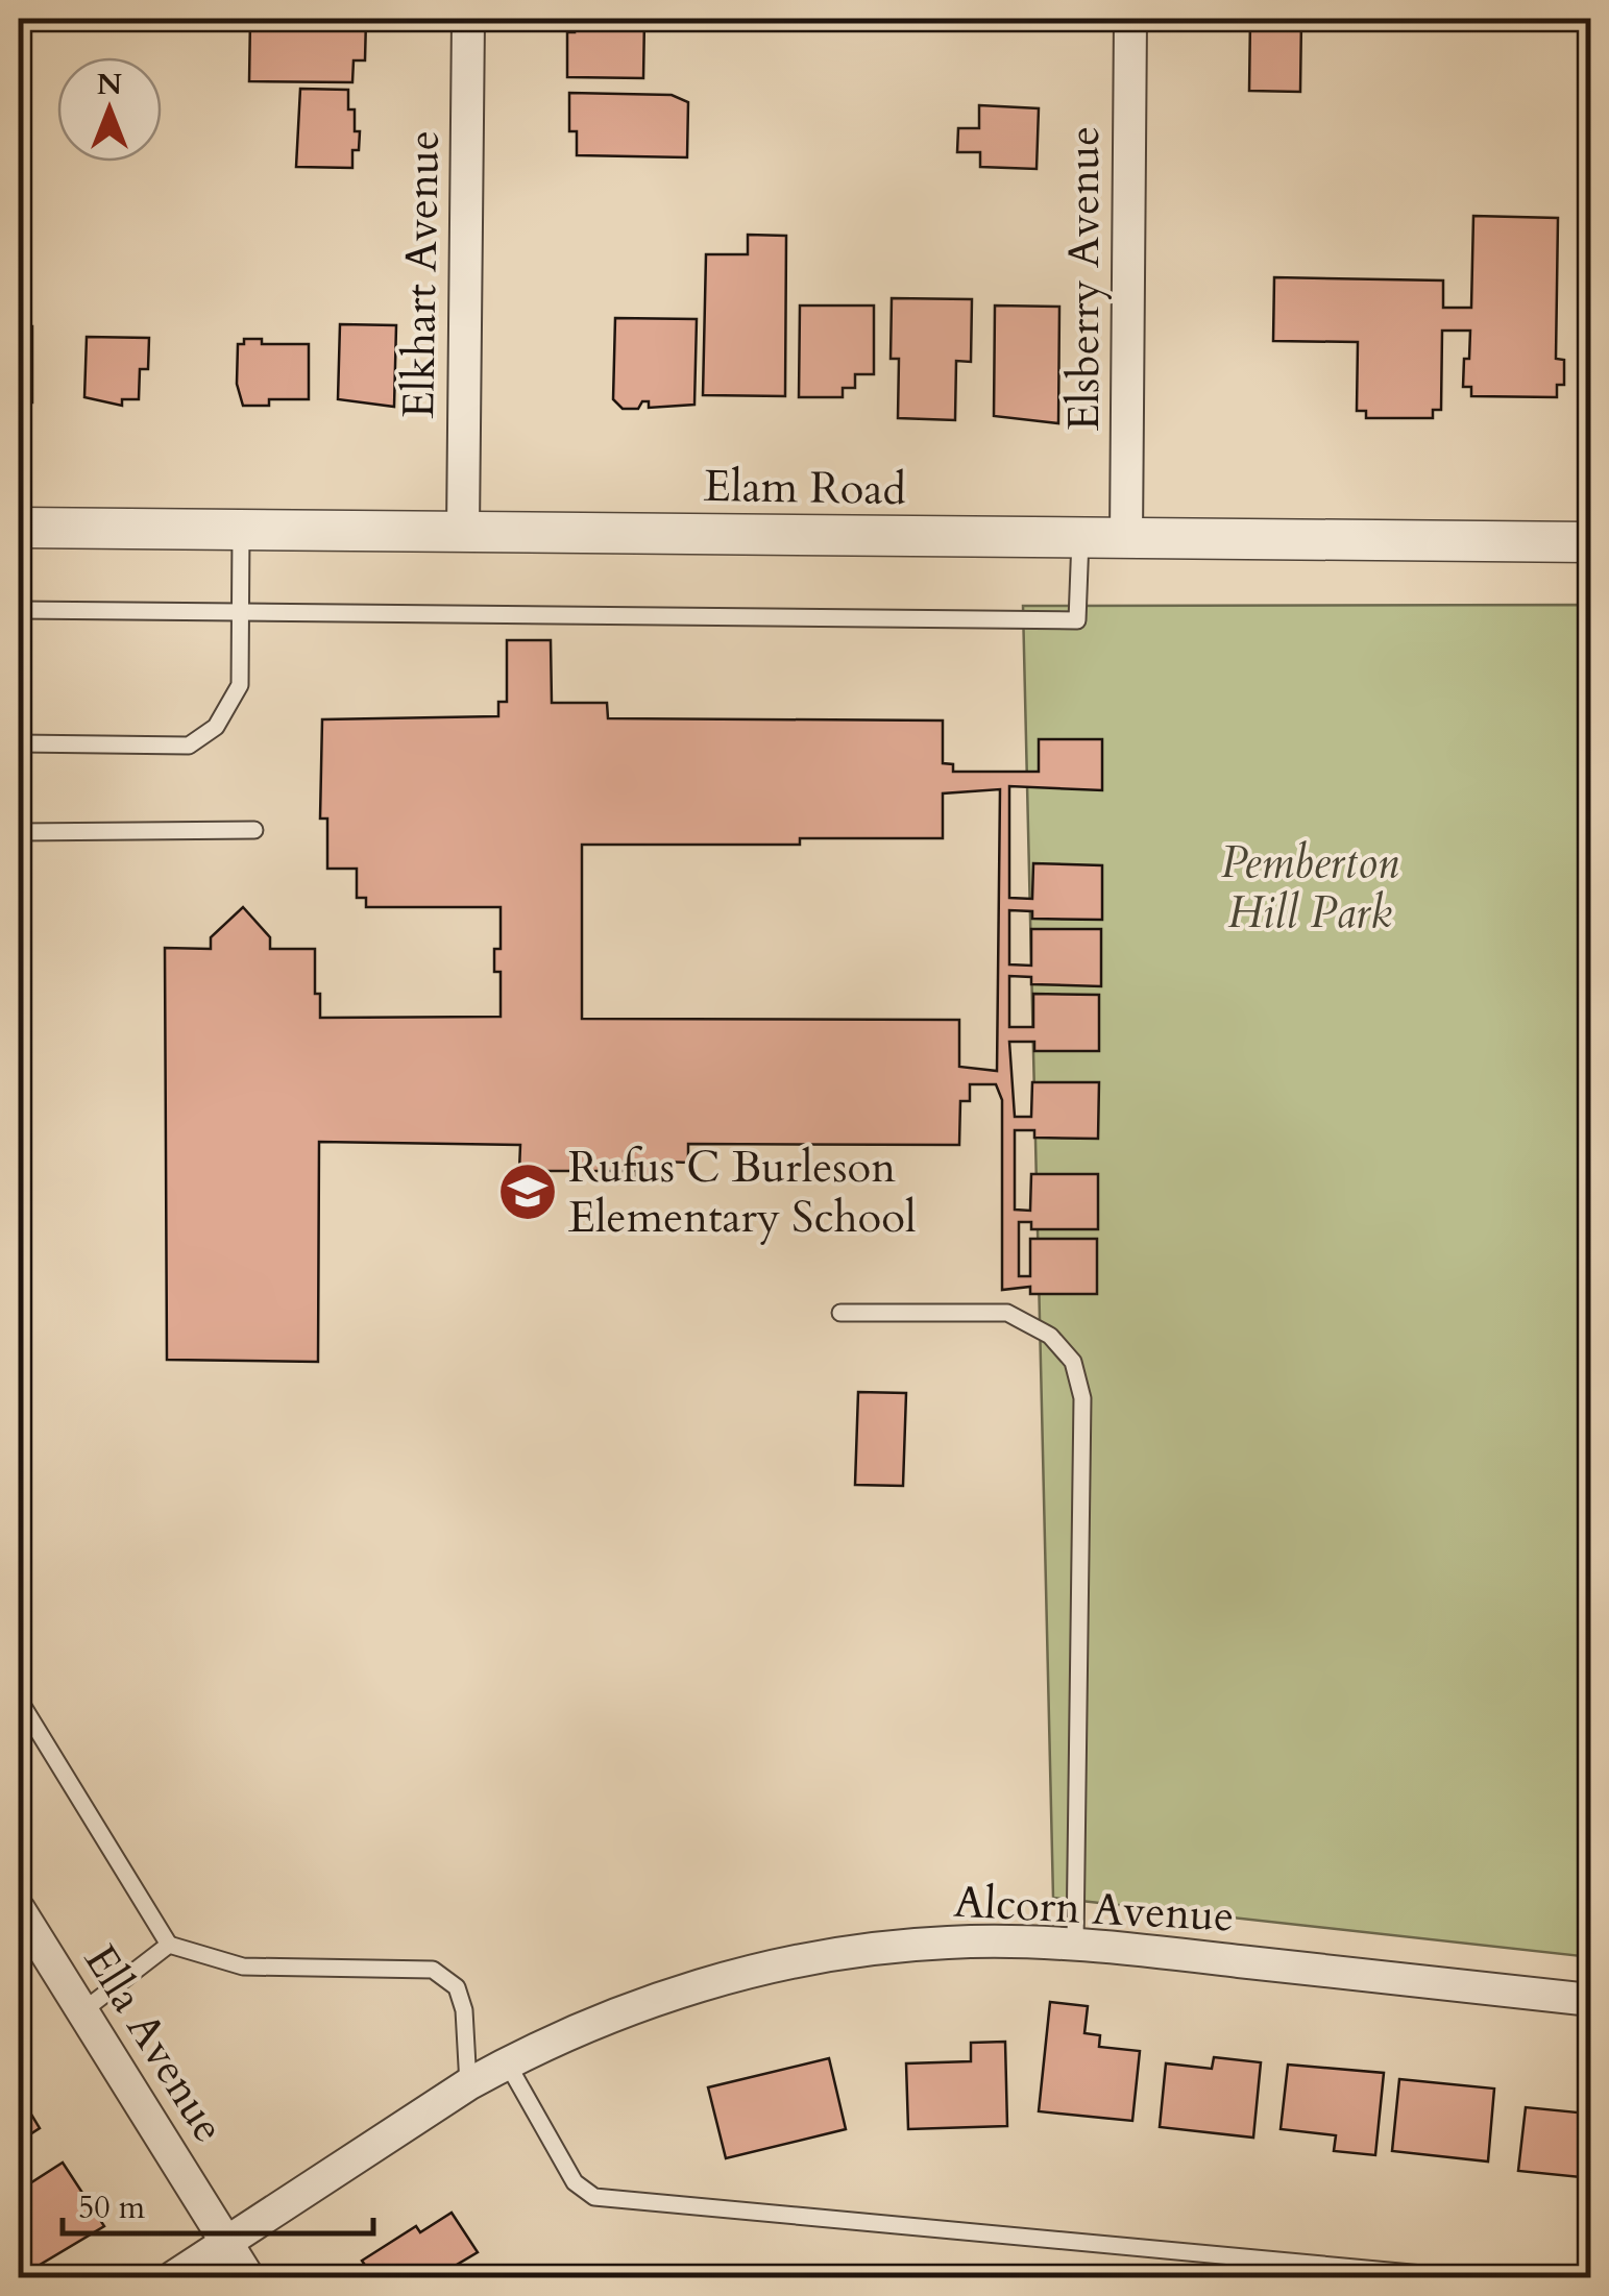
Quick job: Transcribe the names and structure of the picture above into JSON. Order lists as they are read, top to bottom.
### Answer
{
  "streets": {
    "street": [
      "Elkhart Avenue",
      "Elsberry Avenue",
      "Elam Road",
      "Alcorn Avenue",
      "Ella Avenue"
    ]
  },
  "crossings": [
    ["Elkhart Avenue", "Elam Road"],
    ["Elsberry Avenue", "Elam Road"],
    ["Alcorn Avenue", "Ella Avenue"]
  ],
  "parks": ["Pemberton Hill Park"],
  "places": {
    "school or university": ["Rufus C Burleson Elementary School"]
  },
  "scale_bar": "50 m",
  "north": "top"
}
